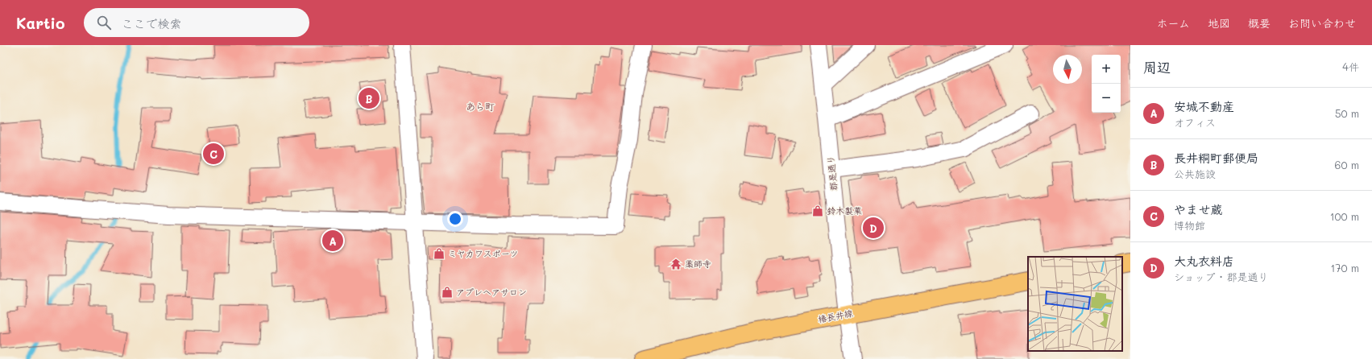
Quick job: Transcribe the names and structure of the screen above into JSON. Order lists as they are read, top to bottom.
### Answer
{
  "streets": {
    "main road": ["椿長井線"],
    "street": ["郡是通り"]
  },
  "crossings": [
    ["郡是通り", "椿長井線"]
  ],
  "districts": ["あら町"],
  "places": {
    "shop": ["鈴木製菓", "ミヤカワスポーツ", "アプレヘアサロン"],
    "temple": ["薬師寺"]
  },
  "north": "bottom",
  "page": {
    "header": "Kartio",
    "search": "ここで検索",
    "nav": [
      "ホーム",
      "地図",
      "概要",
      "お問い合わせ"
    ],
    "heading": ["周辺", "4件"],
    "map_buttons": ["+", "−"],
    "pins": [
      "B",
      "C",
      "D",
      "A"
    ],
    "list": [
      {
        "mark": "A",
        "name": "安城不動産",
        "note": "オフィス",
        "value": "50 m"
      },
      {
        "mark": "B",
        "name": "長井粡町郵便局",
        "note": "公共施設",
        "value": "60 m"
      },
      {
        "mark": "C",
        "name": "やませ蔵",
        "note": "博物館",
        "value": "100 m"
      },
      {
        "mark": "D",
        "name": "大丸衣料店",
        "note": "ショップ · 郡是通り",
        "value": "170 m"
      }
    ]
  }
}
